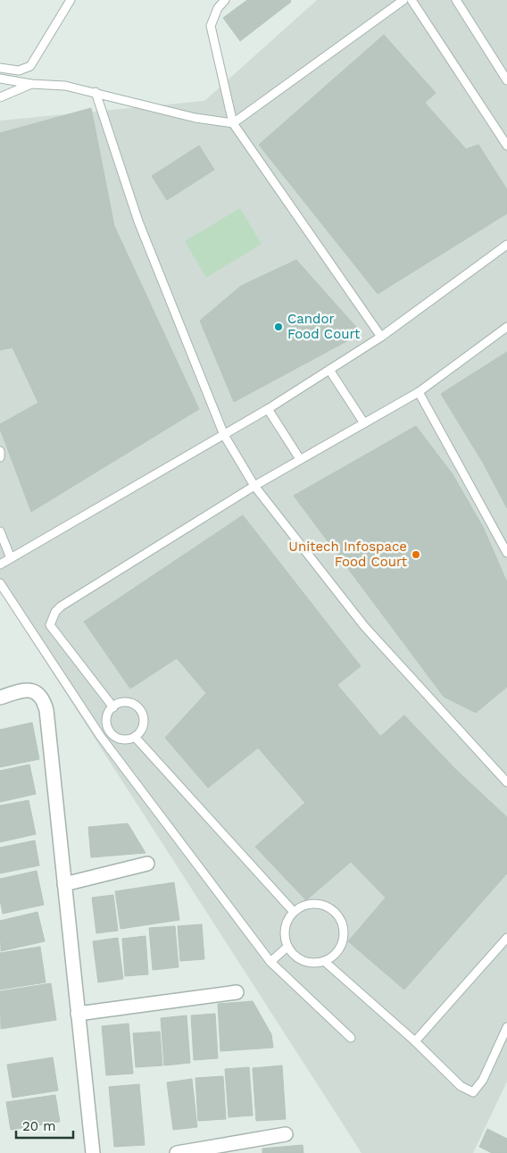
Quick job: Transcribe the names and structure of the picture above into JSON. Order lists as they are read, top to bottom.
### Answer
{
  "places": ["Candor Food Court", "Unitech Infospace Food Court"],
  "scale_bar": "20 m"
}
